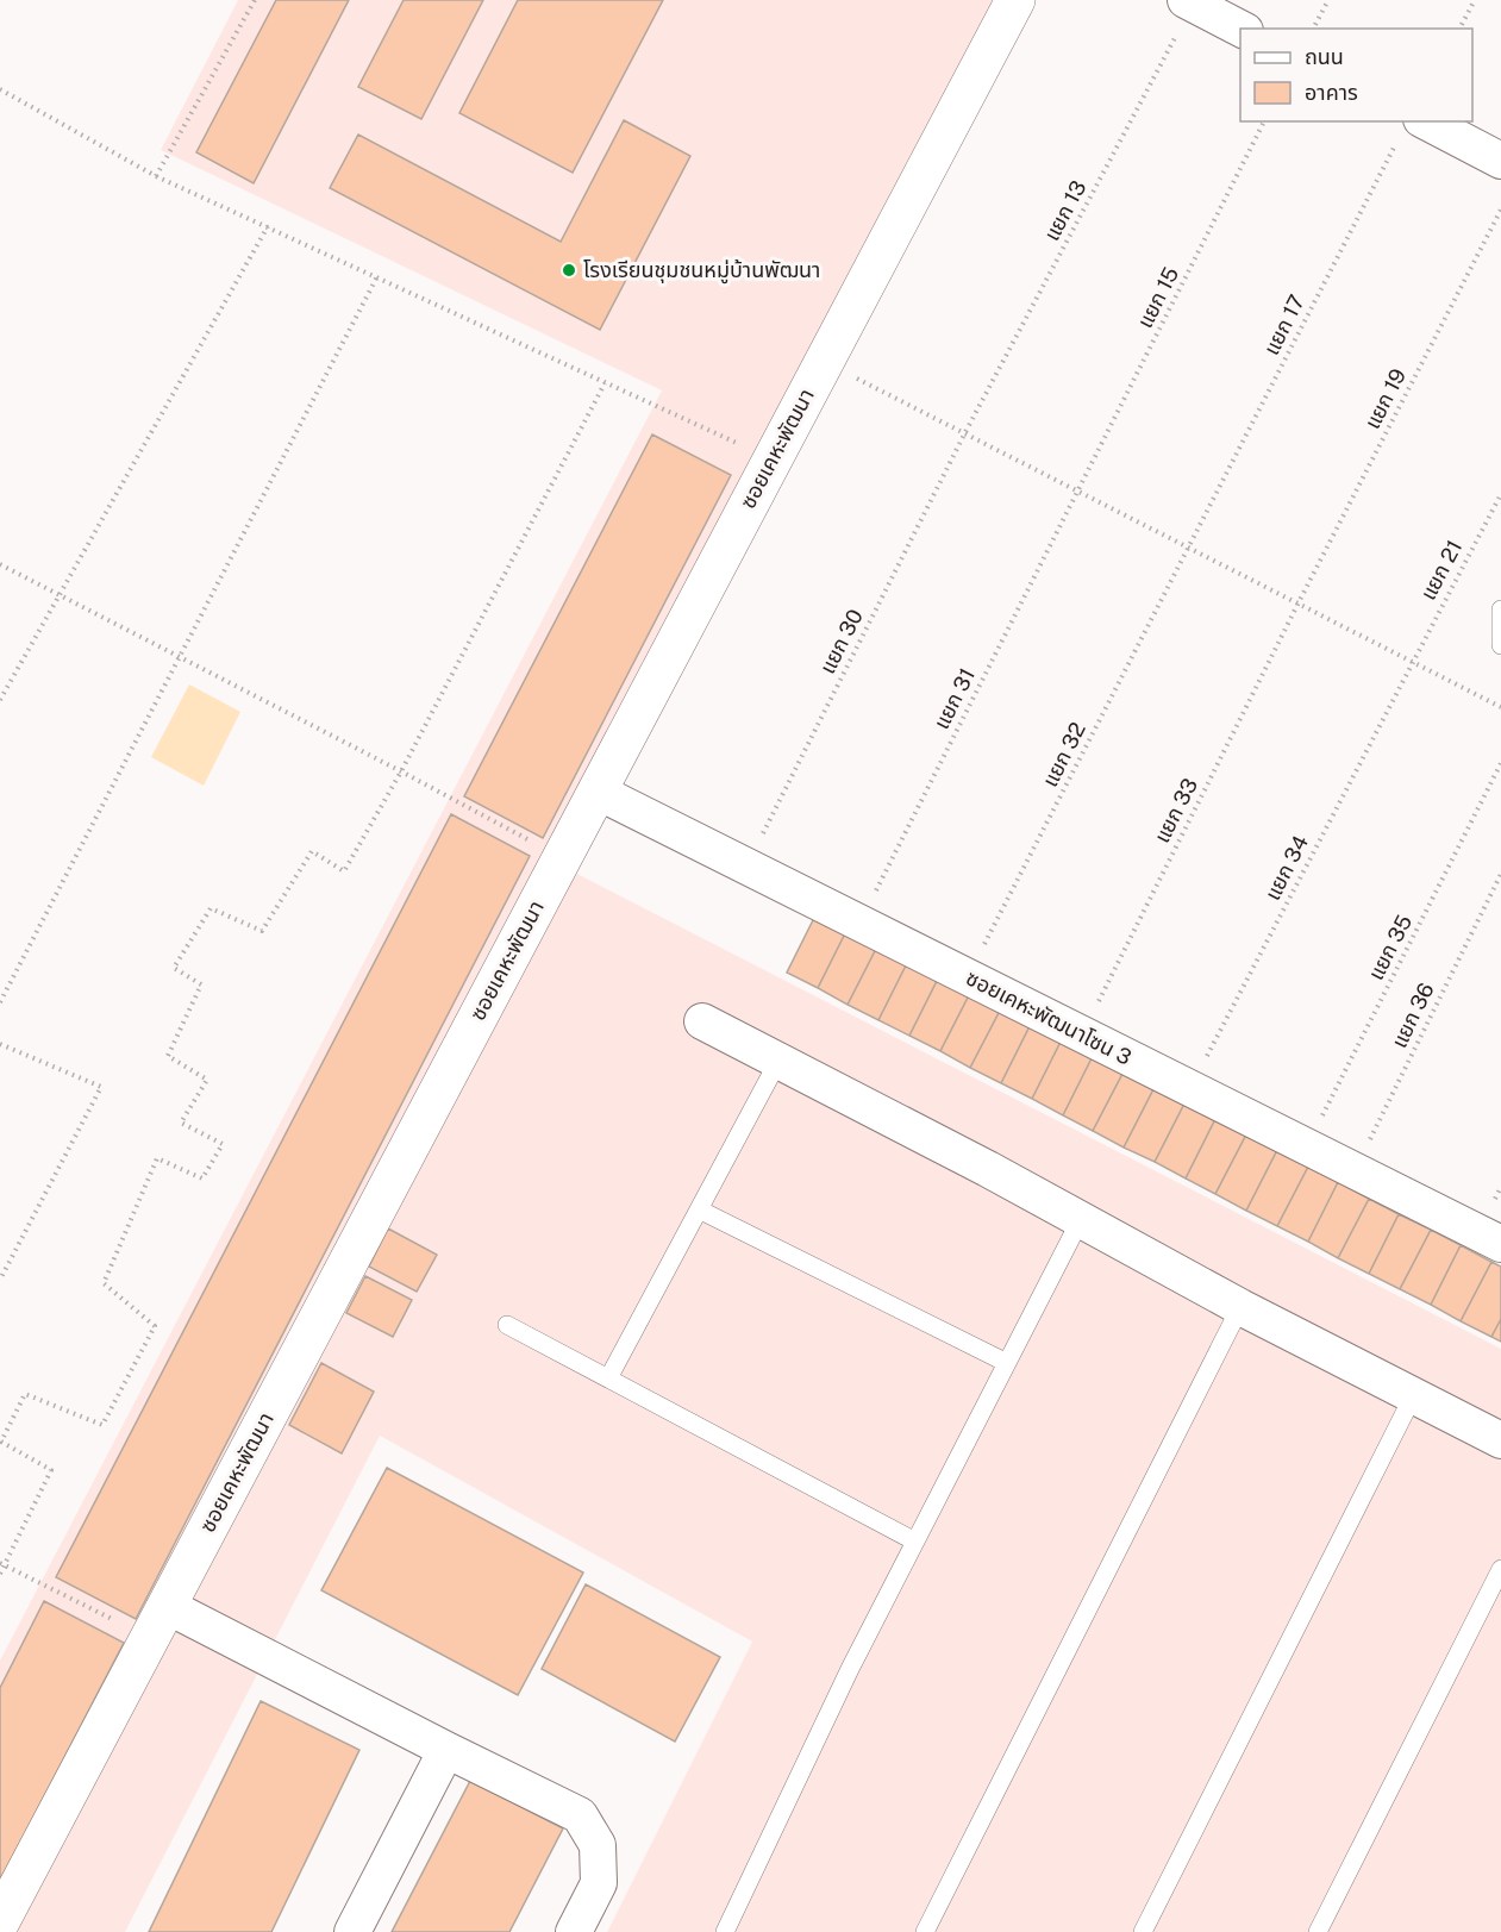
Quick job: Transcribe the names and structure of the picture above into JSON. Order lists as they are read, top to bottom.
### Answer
{
  "streets": {
    "street": ["ซอยเคหะพัฒนา", "ซอยเคหะพัฒนาโซน 3"],
    "path": [
      "แยก 13",
      "แยก 15",
      "แยก 17",
      "แยก 19",
      "แยก 21",
      "แยก 30",
      "แยก 31",
      "แยก 32",
      "แยก 33",
      "แยก 34",
      "แยก 35",
      "แยก 36"
    ]
  },
  "crossings": [
    ["แยก 13", "แยก 30"],
    ["แยก 15", "แยก 31"],
    ["แยก 17", "แยก 32"],
    ["แยก 19", "แยก 33"],
    ["ซอยเคหะพัฒนา", "ซอยเคหะพัฒนาโซน 3"],
    ["แยก 21", "แยก 34"],
    ["แยก 30", "ซอยเคหะพัฒนาโซน 3"],
    ["แยก 31", "ซอยเคหะพัฒนาโซน 3"],
    ["แยก 32", "ซอยเคหะพัฒนาโซน 3"],
    ["แยก 33", "ซอยเคหะพัฒนาโซน 3"],
    ["แยก 34", "ซอยเคหะพัฒนาโซน 3"],
    ["แยก 35", "ซอยเคหะพัฒนาโซน 3"],
    ["แยก 36", "ซอยเคหะพัฒนาโซน 3"]
  ],
  "places": ["โรงเรียนชุมชนหมู่บ้านพัฒนา"],
  "legend": ["ถนน", "อาคาร"]
}
